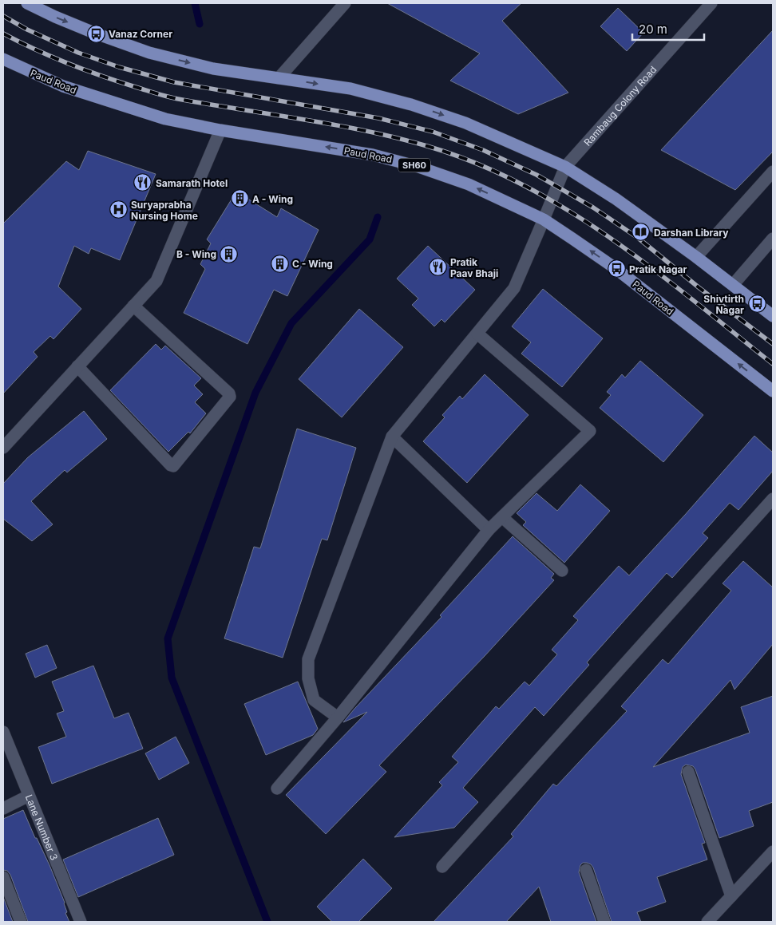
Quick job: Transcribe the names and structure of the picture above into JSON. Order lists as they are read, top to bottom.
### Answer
{
  "streets": {
    "main road": ["Paud Road", "SH60"],
    "street": ["Rambaug Colony Road", "Lane Number 3"]
  },
  "crossings": [
    ["Paud Road", "Rambaug Colony Road"]
  ],
  "places": {
    "bus stop": ["Vanaz Corner", "Pratik Nagar", "Shivtirth Nagar"],
    "restaurant": ["Samarath Hotel", "Pratik Paav Bhaji"],
    "building": ["A - Wing", "B - Wing", "C - Wing"],
    "hospital": ["Suryaprabha Nursing Home"],
    "library": ["Darshan Library"]
  },
  "scale_bar": "20 m"
}
